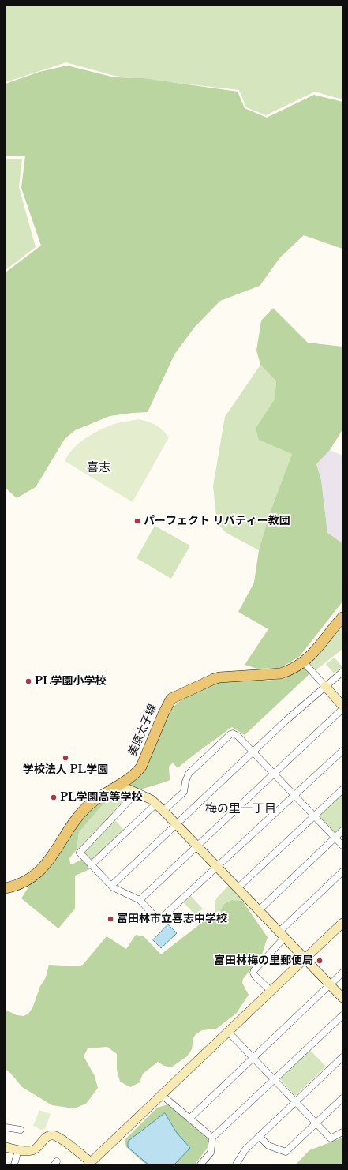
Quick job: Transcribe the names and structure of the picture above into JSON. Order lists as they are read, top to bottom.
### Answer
{
  "streets": {
    "main road": ["美原太子線"]
  },
  "districts": ["喜志", "梅の里一丁目"],
  "places": [
    "パーフェクト リバティー教団",
    "PL学園小学校",
    "学校法人 PL学園",
    "PL学園高等学校",
    "富田林市立喜志中学校",
    "富田林梅の里郵便局"
  ]
}
